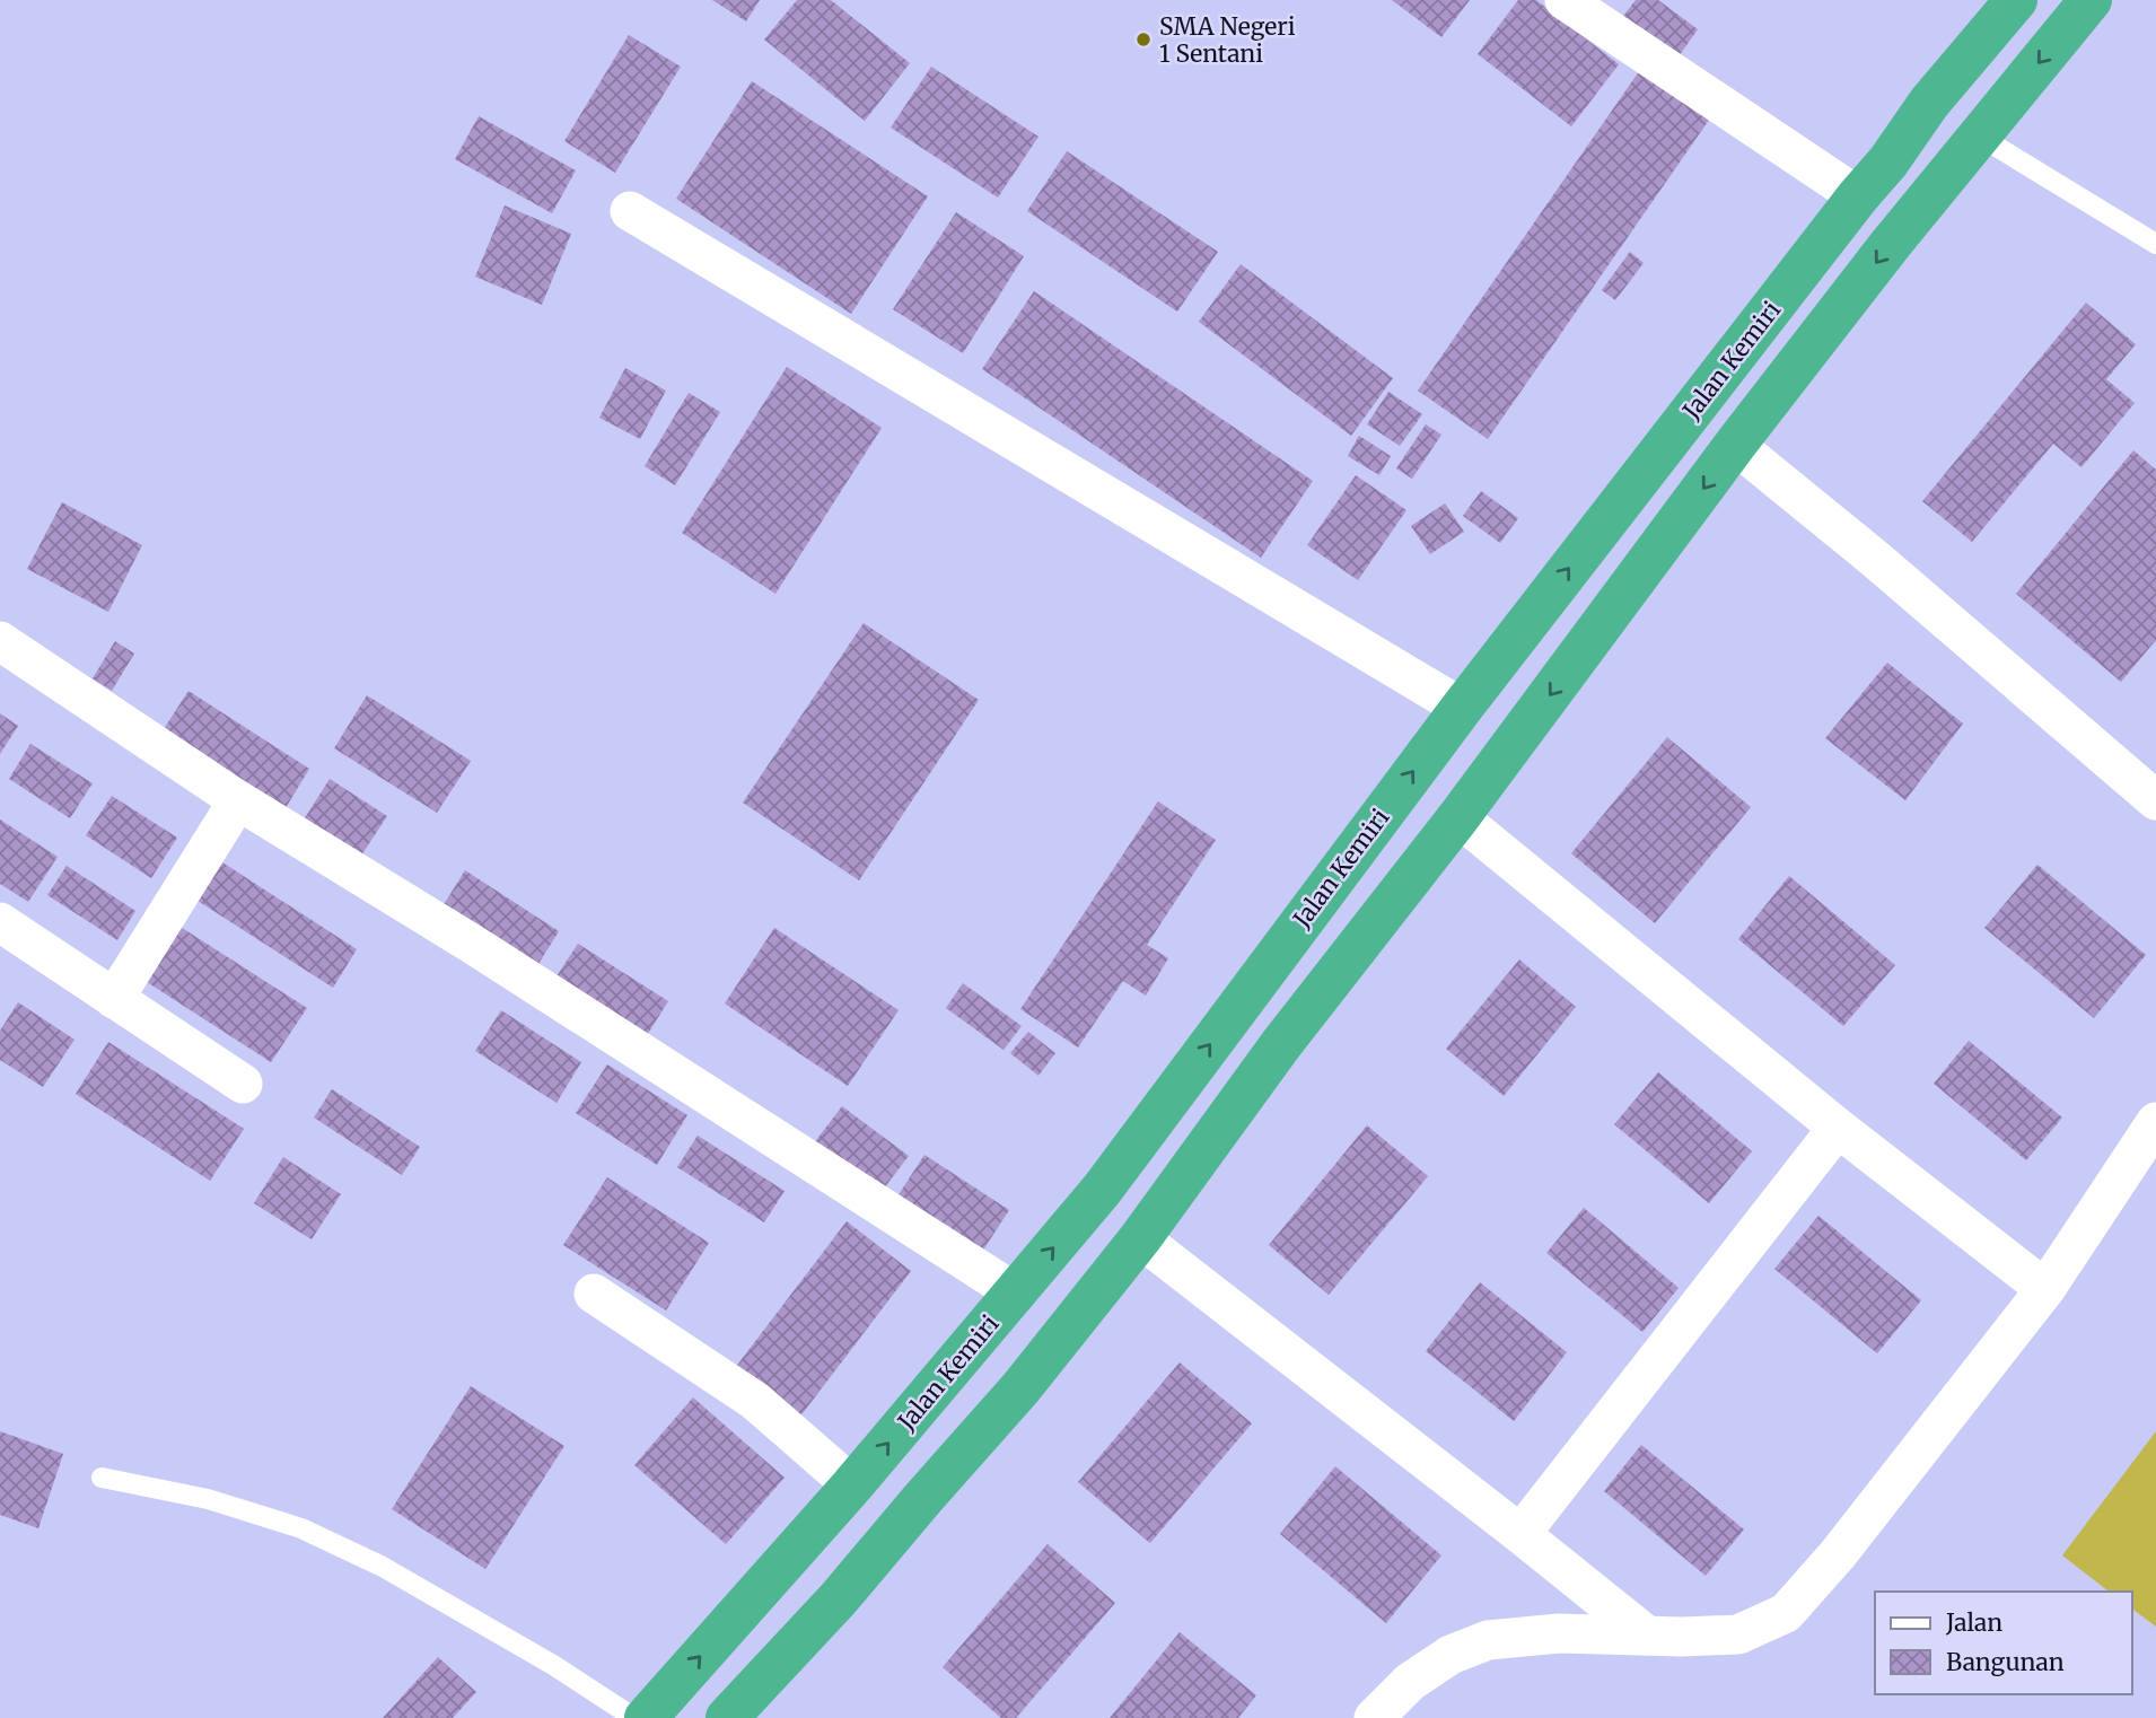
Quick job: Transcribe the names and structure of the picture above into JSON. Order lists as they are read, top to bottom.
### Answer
{
  "streets": {
    "highway": ["Jalan Kemiri"]
  },
  "places": ["SMA Negeri 1 Sentani"],
  "legend": ["Jalan", "Bangunan"]
}
